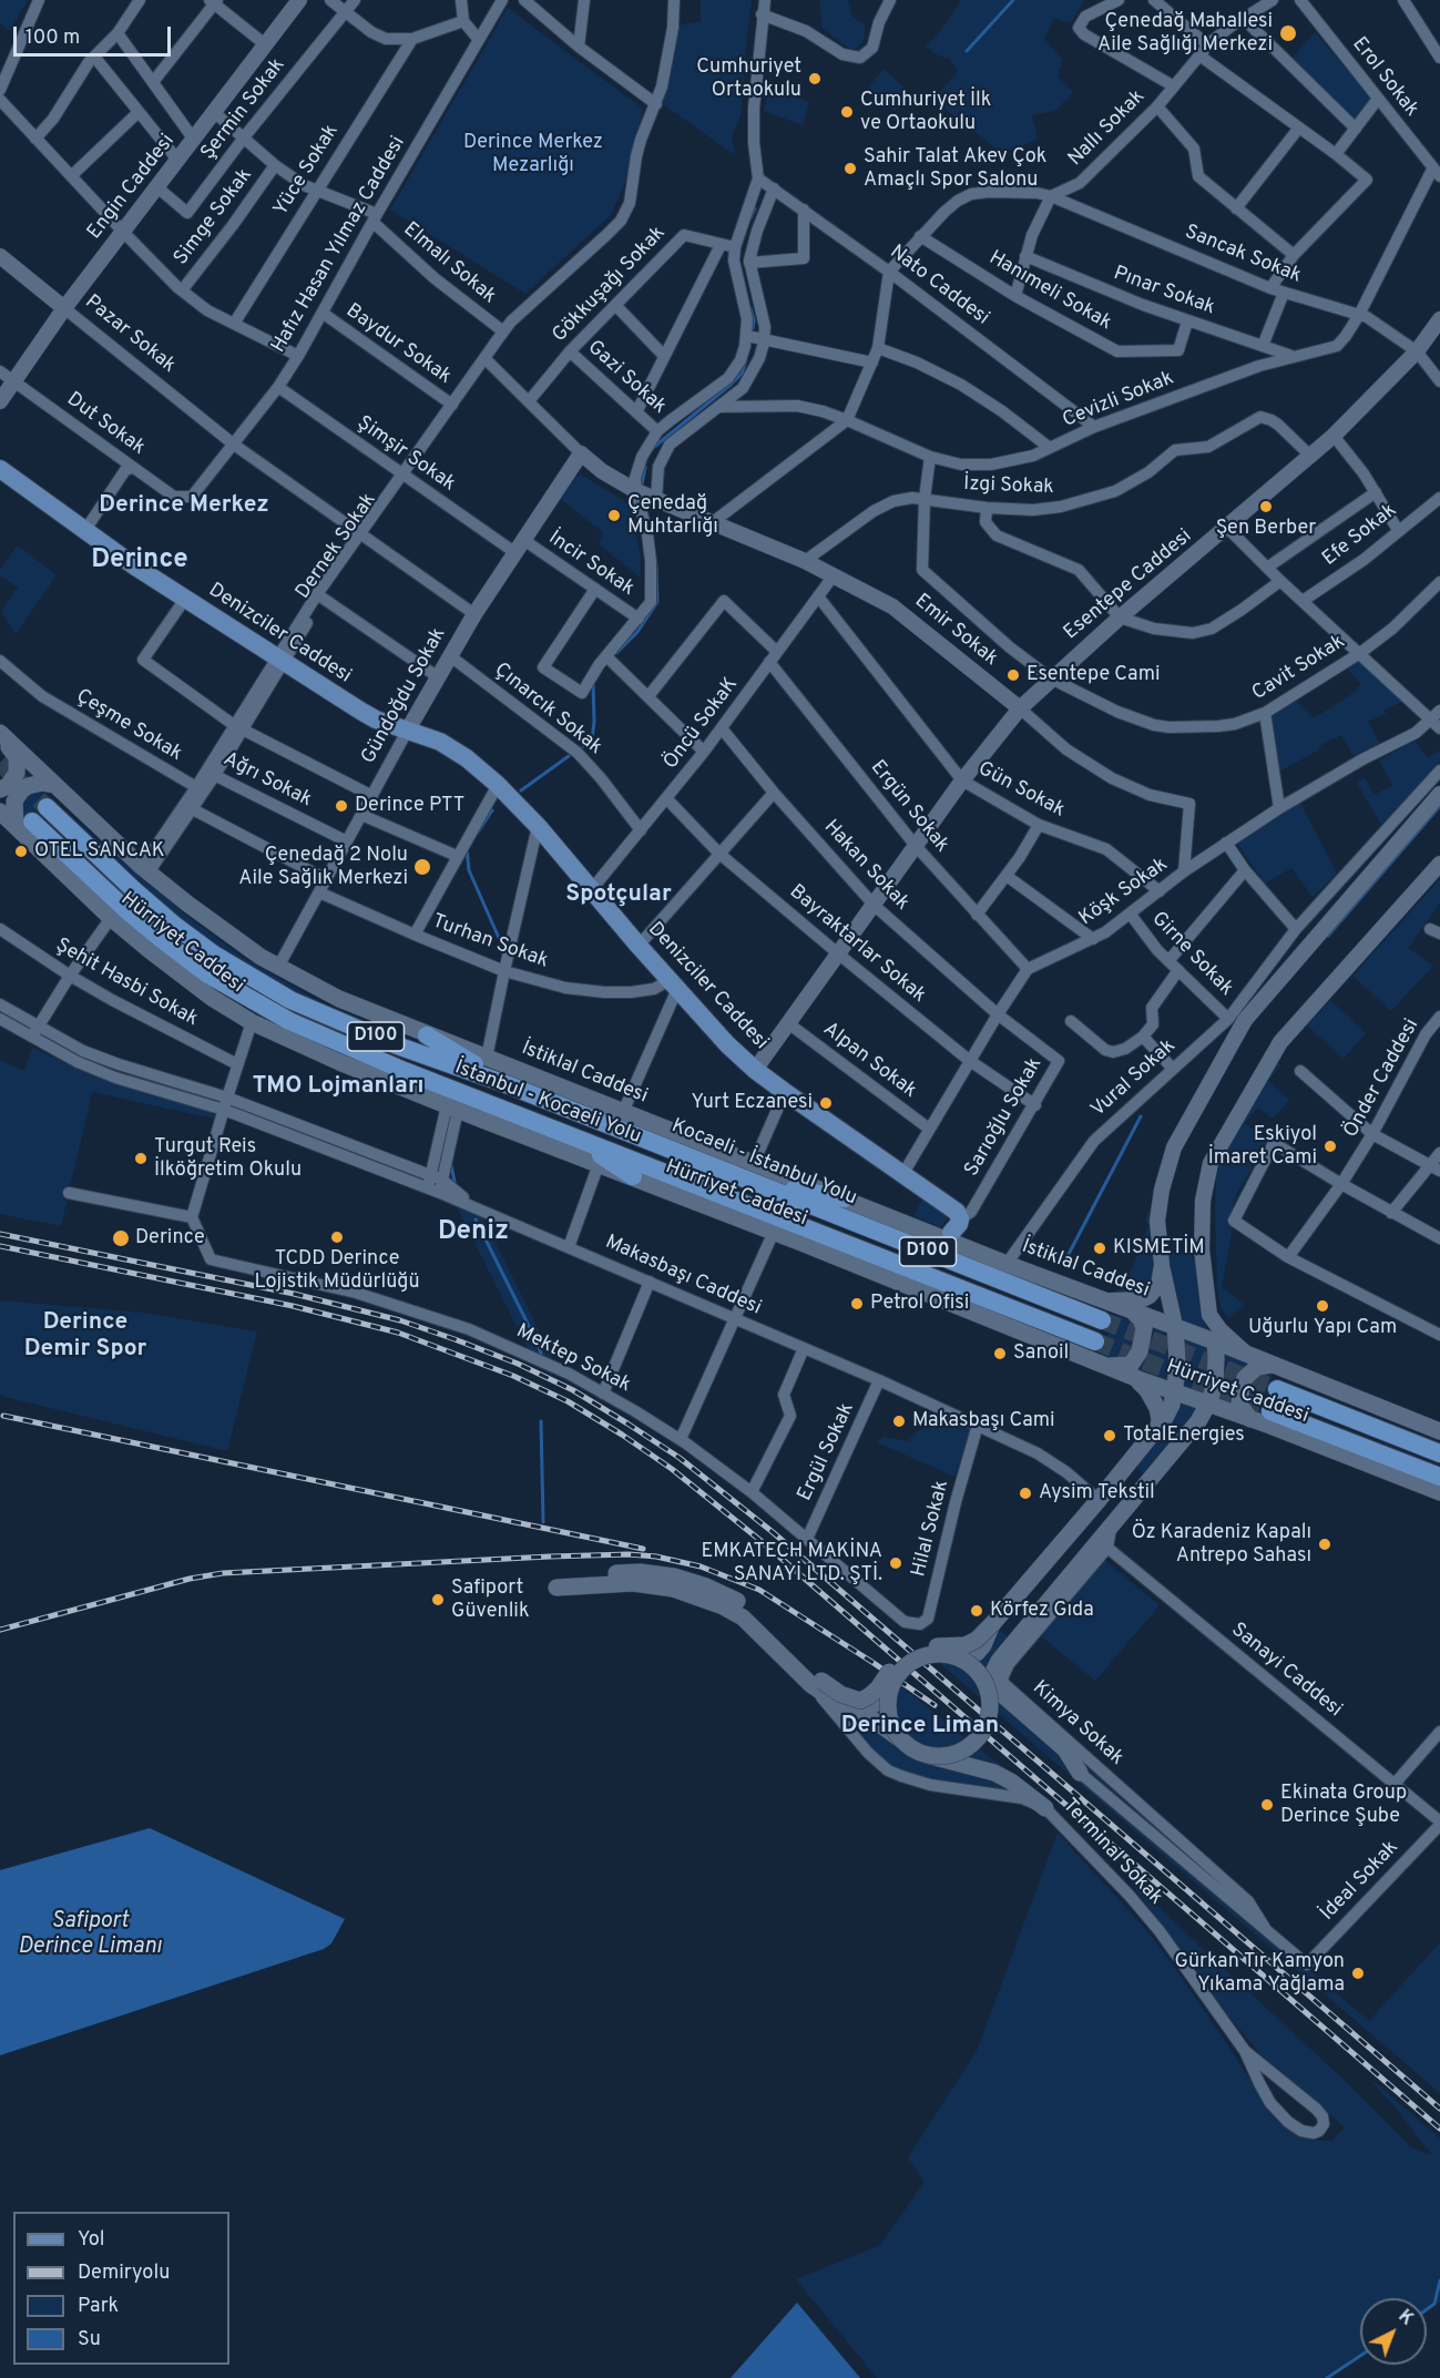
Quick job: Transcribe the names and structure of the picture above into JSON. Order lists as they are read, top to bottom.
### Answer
{
  "streets": {
    "highway": ["D100", "İstanbul - Kocaeli Yolu", "Kocaeli - İstanbul Yolu"],
    "main road": ["Denizciler Caddesi", "Hürriyet Caddesi", "İstiklal Caddesi"],
    "street": [
      "Erol Sokak",
      "Şermin Sokak",
      "Nallı Sokak",
      "Yüce Sokak",
      "Engin Caddesi",
      "Simge Sokak",
      "Hafız Hasan Yılmaz Caddesi",
      "Sancak Sokak",
      "Elmalı Sokak",
      "Gökkuşağı Sokak",
      "Nato Caddesi",
      "Hanımeli Sokak",
      "Pınar Sokak",
      "Pazar Sokak",
      "Baydur Sokak",
      "Gazi Sokak",
      "Cevizli Sokak",
      "Dut Sokak",
      "Şimşir Sokak",
      "İzgi Sokak",
      "Efe Sokak",
      "Dernek Sokak",
      "İncir Sokak",
      "Esentepe Caddesi",
      "Emir Sokak",
      "Cavit Sokak",
      "Gündoğdu Sokak",
      "Çınarcık Sokak",
      "Öncü SokaK",
      "Çeşme Sokak",
      "Ağrı Sokak",
      "Gün Sokak",
      "Ergün Sokak",
      "Hakan Sokak",
      "Köşk Sokak",
      "Turhan Sokak",
      "Bayraktarlar Sokak",
      "Girne Sokak",
      "Şehit Hasbi Sokak",
      "Alpan Sokak",
      "Vural Sokak",
      "Önder Caddesi",
      "Sarıoğlu Sokak",
      "Makasbaşı Caddesi",
      "Mektep Sokak",
      "Ergül Sokak",
      "Hilal Sokak",
      "Sanayi Caddesi",
      "Kimya Sokak",
      "Terminal Sokak",
      "İdeal Sokak"
    ]
  },
  "crossings": [
    ["Erol Sokak", "Cevizli Sokak"],
    ["Şermin Sokak", "Engin Caddesi"],
    ["Nallı Sokak", "Sancak Sokak"],
    ["Engin Caddesi", "Pazar Sokak"],
    ["Engin Caddesi", "Dut Sokak"],
    ["Hafız Hasan Yılmaz Caddesi", "Elmalı Sokak"],
    ["Hafız Hasan Yılmaz Caddesi", "Pazar Sokak"],
    ["Hafız Hasan Yılmaz Caddesi", "Baydur Sokak"],
    ["Hafız Hasan Yılmaz Caddesi", "Dut Sokak"],
    ["Hafız Hasan Yılmaz Caddesi", "Şimşir Sokak"],
    ["Sancak Sokak", "Cevizli Sokak"],
    ["Sancak Sokak", "Esentepe Caddesi"],
    ["Elmalı Sokak", "Dernek Sokak"],
    ["Gökkuşağı Sokak", "Gazi Sokak"],
    ["Nato Caddesi", "Cevizli Sokak"],
    ["Hanımeli Sokak", "Pınar Sokak"],
    ["Pınar Sokak", "Cevizli Sokak"],
    ["Pazar Sokak", "Dernek Sokak"],
    ["Pazar Sokak", "Gündoğdu Sokak"],
    ["Baydur Sokak", "Dernek Sokak"],
    ["Şimşir Sokak", "Dernek Sokak"],
    ["Şimşir Sokak", "İncir Sokak"],
    ["Şimşir Sokak", "Gündoğdu Sokak"],
    ["İzgi Sokak", "Esentepe Caddesi"],
    ["İzgi Sokak", "Emir Sokak"],
    ["İzgi Sokak", "Cavit Sokak"],
    ["Dernek Sokak", "Denizciler Caddesi"],
    ["Dernek Sokak", "Çeşme Sokak"],
    ["Dernek Sokak", "Ağrı Sokak"],
    ["Dernek Sokak", "İstiklal Caddesi"],
    ["İncir Sokak", "Gündoğdu Sokak"],
    ["Esentepe Caddesi", "Emir Sokak"],
    ["Esentepe Caddesi", "Denizciler Caddesi"],
    ["Esentepe Caddesi", "Cavit Sokak"],
    ["Esentepe Caddesi", "Gün Sokak"],
    ["Esentepe Caddesi", "Ergün Sokak"],
    ["Esentepe Caddesi", "Hakan Sokak"],
    ["Esentepe Caddesi", "Bayraktarlar Sokak"],
    ["Esentepe Caddesi", "Alpan Sokak"],
    ["Emir Sokak", "Gündoğdu Sokak"],
    ["Emir Sokak", "Öncü SokaK"],
    ["Emir Sokak", "Köşk Sokak"],
    ["Denizciler Caddesi", "Gündoğdu Sokak"],
    ["Denizciler Caddesi", "Öncü SokaK"],
    ["Denizciler Caddesi", "Turhan Sokak"],
    ["Denizciler Caddesi", "İstiklal Caddesi"],
    ["Denizciler Caddesi", "Sarıoğlu Sokak"],
    ["Gündoğdu Sokak", "Çınarcık Sokak"],
    ["Gündoğdu Sokak", "Ağrı Sokak"],
    ["Gündoğdu Sokak", "Turhan Sokak"],
    ["Gündoğdu Sokak", "İstiklal Caddesi"],
    ["Çınarcık Sokak", "Öncü SokaK"],
    ["Öncü SokaK", "Gün Sokak"],
    ["Öncü SokaK", "Ergün Sokak"],
    ["Öncü SokaK", "Hakan Sokak"],
    ["Öncü SokaK", "Bayraktarlar Sokak"],
    ["Gün Sokak", "Köşk Sokak"],
    ["Ergün Sokak", "Köşk Sokak"],
    ["Hakan Sokak", "Sarıoğlu Sokak"],
    ["Köşk Sokak", "Girne Sokak"],
    ["Hürriyet Caddesi", "İstanbul - Kocaeli Yolu"],
    ["Bayraktarlar Sokak", "Sarıoğlu Sokak"],
    ["Girne Sokak", "Vural Sokak"],
    ["İstiklal Caddesi", "Vural Sokak"],
    ["İstiklal Caddesi", "Sarıoğlu Sokak"],
    ["Makasbaşı Caddesi", "Ergül Sokak"],
    ["Makasbaşı Caddesi", "Hilal Sokak"],
    ["Mektep Sokak", "Ergül Sokak"],
    ["Mektep Sokak", "Hilal Sokak"],
    ["Sanayi Caddesi", "Kimya Sokak"],
    ["Sanayi Caddesi", "İdeal Sokak"],
    ["Kimya Sokak", "İdeal Sokak"]
  ],
  "districts": [
    "Derince Merkez",
    "Derince",
    "Spotçular",
    "TMO Lojmanları",
    "Deniz",
    "Derince Demir Spor",
    "Derince Liman"
  ],
  "water": ["Safiport Derince Limanı"],
  "parks": ["Derince Merkez Mezarlığı"],
  "places": [
    "Çenedağ Mahallesi Aile Sağlığı Merkezi",
    "Cumhuriyet Ortaokulu",
    "Cumhuriyet İlk ve Ortaokulu",
    "Sahir Talat Akev Çok Amaçlı Spor Salonu",
    "Şen Berber",
    "Çenedağ Muhtarlığı",
    "Esentepe Cami",
    "Derince PTT",
    "OTEL SANCAK",
    "Çenedağ 2 Nolu Aile Sağlık Merkezi",
    "Yurt Eczanesi",
    "Eskiyol İmaret Cami",
    "Turgut Reis İlköğretim Okulu",
    "TCDD Derince Lojistik Müdürlüğü",
    "Derince",
    "KISMETİM",
    "Petrol Ofisi",
    "Uğurlu Yapı Cam",
    "Sanoil",
    "Makasbaşı Cami",
    "TotalEnergies",
    "Aysim Tekstil",
    "Öz Karadeniz Kapalı Antrepo Sahası",
    "EMKATECH MAKİNA SANAYİ LTD. ŞTİ.",
    "Safiport Güvenlik",
    "Körfez Gıda",
    "Ekinata Group Derince Şube",
    "Gürkan Tır Kamyon Yıkama Yağlama"
  ],
  "legend": [
    "Yol",
    "Demiryolu",
    "Park",
    "Su"
  ],
  "scale_bar": "100 m",
  "north": "top right"
}
